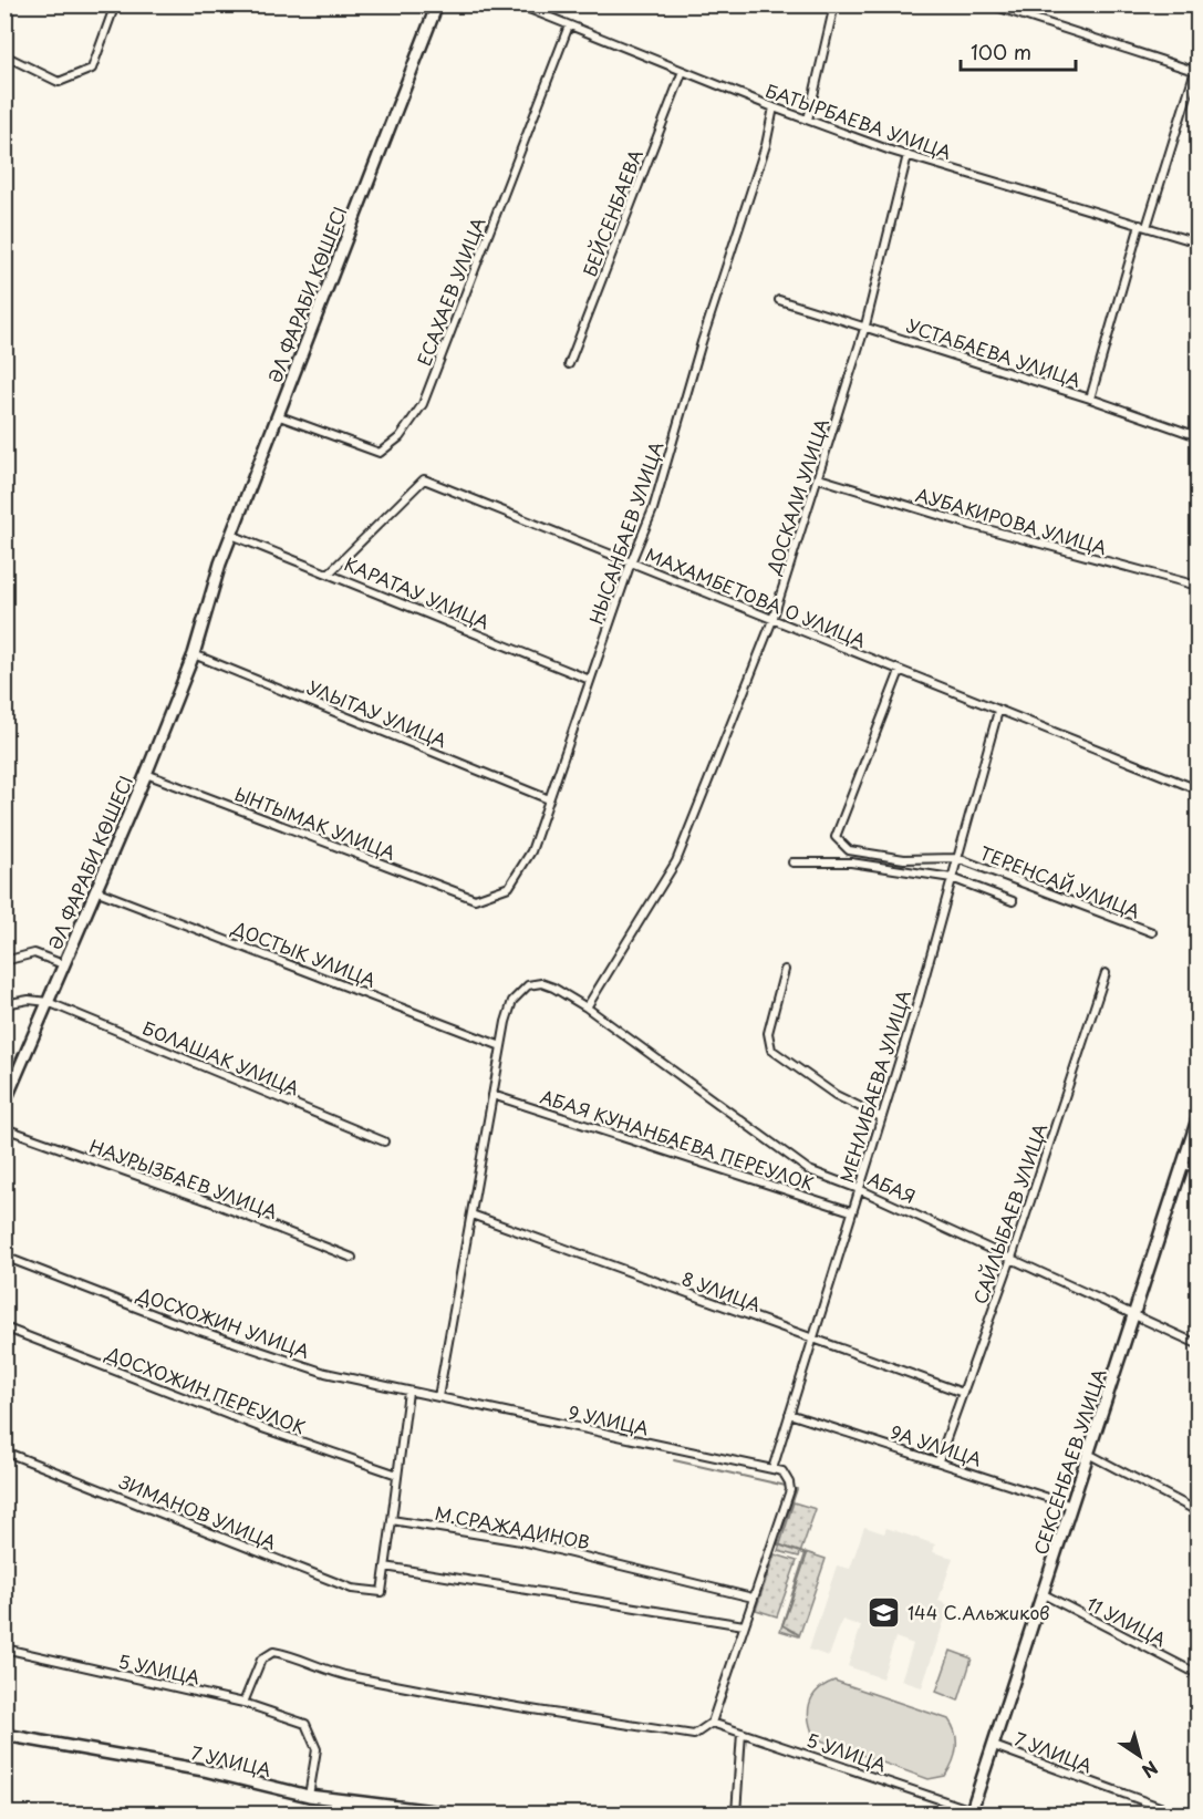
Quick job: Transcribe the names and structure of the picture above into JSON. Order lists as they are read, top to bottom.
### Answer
{
  "streets": {
    "street": [
      "БАТЫРБАЕВА УЛИЦА",
      "БЕЙСЕНБАЕВА",
      "ЕСАХАЕВ УЛИЦА",
      "ӘЛ ФАРАБИ КӨШЕСІ",
      "УСТАБАЕВА УЛИЦА",
      "ДОСКАЛИ УЛИЦА",
      "АУБАКИРОВА УЛИЦА",
      "НЫСАНБАЕВ УЛИЦА",
      "КАРАТАУ УЛИЦА",
      "МАХАМБЕТОВА О УЛИЦА",
      "УЛЫТАУ УЛИЦА",
      "ЫНТЫМАК УЛИЦА",
      "ТЕРЕНСАЙ УЛИЦА",
      "ДОСТЫК УЛИЦА",
      "БОЛАШАК УЛИЦА",
      "МЕНЛИБАЕВА УЛИЦА",
      "АБАЯ КУНАНБАЕВА ПЕРЕУЛОК",
      "НАУРЫЗБАЕВ УЛИЦА",
      "АБАЯ",
      "САЙЛЫБАЕВ УЛИЦА",
      "8 УЛИЦА",
      "ДОСХОЖИН УЛИЦА",
      "ДОСХОЖИН ПЕРЕУЛОК",
      "9 УЛИЦА",
      "9А УЛИЦА",
      "СЕКСЕНБАЕВ УЛИЦА",
      "ЗИМАНОВ УЛИЦА",
      "М.СРАЖАДИНОВ",
      "11 УЛИЦА",
      "5 УЛИЦА",
      "7 УЛИЦА"
    ]
  },
  "crossings": [
    ["БАТЫРБАЕВА УЛИЦА", "БЕЙСЕНБАЕВА"],
    ["БАТЫРБАЕВА УЛИЦА", "ЕСАХАЕВ УЛИЦА"],
    ["БАТЫРБАЕВА УЛИЦА", "ДОСКАЛИ УЛИЦА"],
    ["БАТЫРБАЕВА УЛИЦА", "НЫСАНБАЕВ УЛИЦА"],
    ["ЕСАХАЕВ УЛИЦА", "ӘЛ ФАРАБИ КӨШЕСІ"],
    ["ӘЛ ФАРАБИ КӨШЕСІ", "КАРАТАУ УЛИЦА"],
    ["ӘЛ ФАРАБИ КӨШЕСІ", "УЛЫТАУ УЛИЦА"],
    ["ӘЛ ФАРАБИ КӨШЕСІ", "ЫНТЫМАК УЛИЦА"],
    ["ӘЛ ФАРАБИ КӨШЕСІ", "ДОСТЫК УЛИЦА"],
    ["ӘЛ ФАРАБИ КӨШЕСІ", "БОЛАШАК УЛИЦА"],
    ["УСТАБАЕВА УЛИЦА", "ДОСКАЛИ УЛИЦА"],
    ["ДОСКАЛИ УЛИЦА", "АУБАКИРОВА УЛИЦА"],
    ["ДОСКАЛИ УЛИЦА", "МАХАМБЕТОВА О УЛИЦА"],
    ["ДОСКАЛИ УЛИЦА", "АБАЯ"],
    ["НЫСАНБАЕВ УЛИЦА", "КАРАТАУ УЛИЦА"],
    ["НЫСАНБАЕВ УЛИЦА", "МАХАМБЕТОВА О УЛИЦА"],
    ["НЫСАНБАЕВ УЛИЦА", "УЛЫТАУ УЛИЦА"],
    ["НЫСАНБАЕВ УЛИЦА", "ЫНТЫМАК УЛИЦА"],
    ["КАРАТАУ УЛИЦА", "МАХАМБЕТОВА О УЛИЦА"],
    ["МАХАМБЕТОВА О УЛИЦА", "МЕНЛИБАЕВА УЛИЦА"],
    ["ТЕРЕНСАЙ УЛИЦА", "МЕНЛИБАЕВА УЛИЦА"],
    ["ДОСТЫК УЛИЦА", "АБАЯ"],
    ["МЕНЛИБАЕВА УЛИЦА", "АБАЯ КУНАНБАЕВА ПЕРЕУЛОК"],
    ["МЕНЛИБАЕВА УЛИЦА", "АБАЯ"],
    ["МЕНЛИБАЕВА УЛИЦА", "8 УЛИЦА"],
    ["МЕНЛИБАЕВА УЛИЦА", "9 УЛИЦА"],
    ["МЕНЛИБАЕВА УЛИЦА", "9А УЛИЦА"],
    ["АБАЯ", "САЙЛЫБАЕВ УЛИЦА"],
    ["АБАЯ", "СЕКСЕНБАЕВ УЛИЦА"],
    ["САЙЛЫБАЕВ УЛИЦА", "8 УЛИЦА"],
    ["САЙЛЫБАЕВ УЛИЦА", "9А УЛИЦА"],
    ["ДОСХОЖИН УЛИЦА", "9 УЛИЦА"],
    ["9А УЛИЦА", "СЕКСЕНБАЕВ УЛИЦА"],
    ["СЕКСЕНБАЕВ УЛИЦА", "11 УЛИЦА"],
    ["СЕКСЕНБАЕВ УЛИЦА", "5 УЛИЦА"],
    ["СЕКСЕНБАЕВ УЛИЦА", "7 УЛИЦА"],
    ["5 УЛИЦА", "7 УЛИЦА"]
  ],
  "places": {
    "school or university": ["144 С.Альжиков"]
  },
  "scale_bar": "100 m",
  "north": "bottom right"
}
